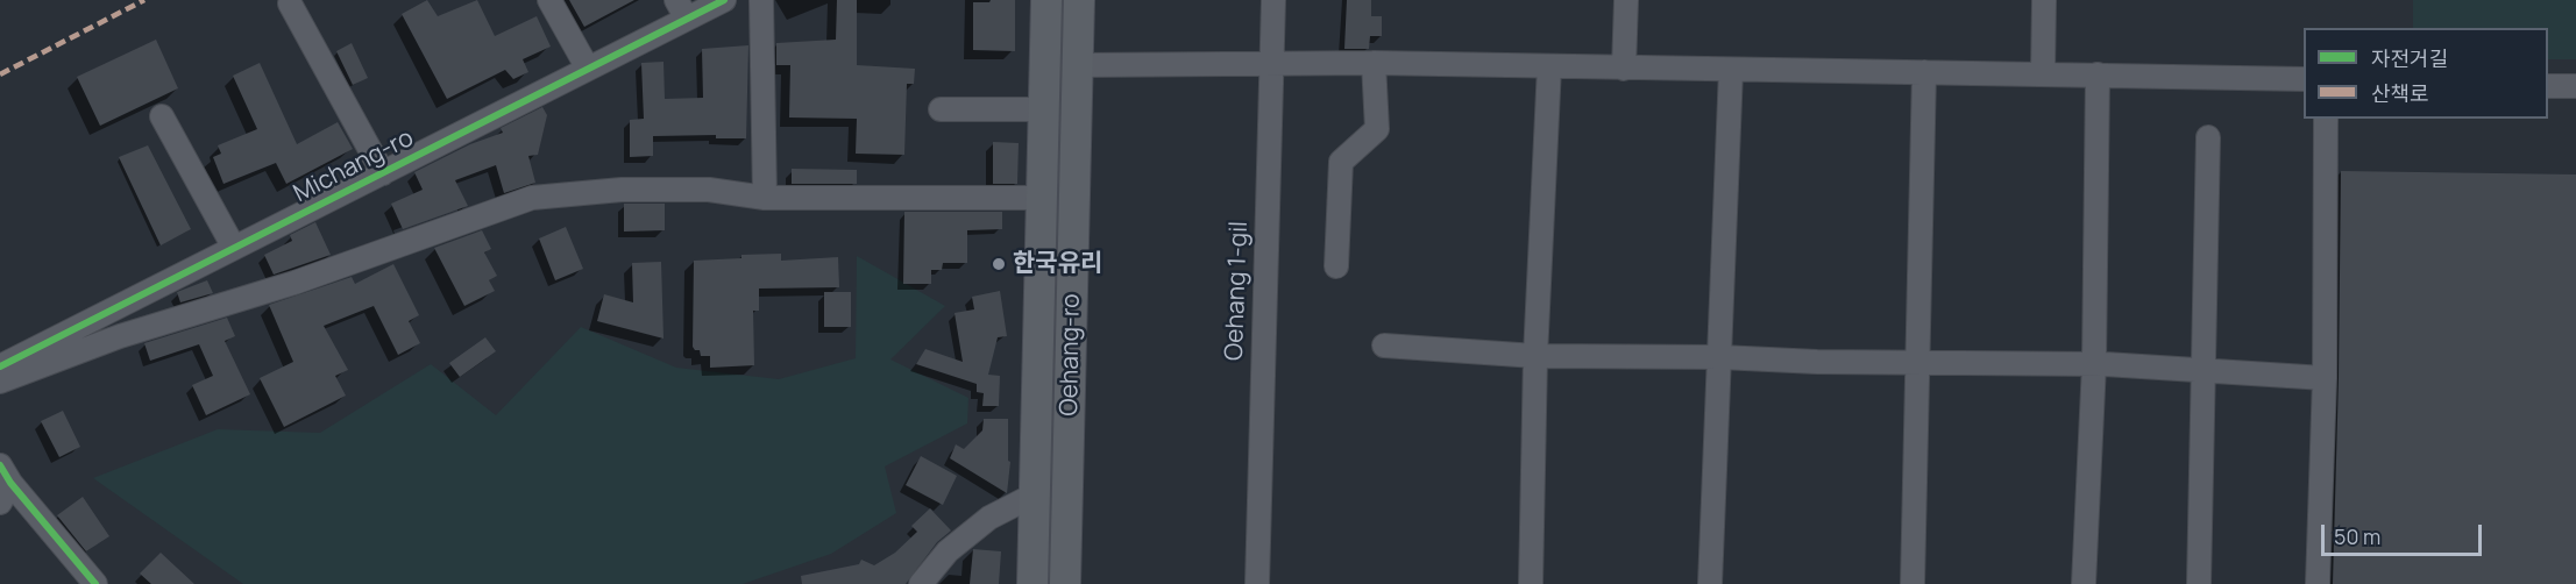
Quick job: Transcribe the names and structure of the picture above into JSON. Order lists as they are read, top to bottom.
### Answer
{
  "streets": {
    "main road": ["Oehang-ro"],
    "street": ["Michang-ro", "Oehang 1-gil"]
  },
  "places": ["한국유리"],
  "legend": ["자전거길", "산책로"],
  "scale_bar": "50 m"
}
